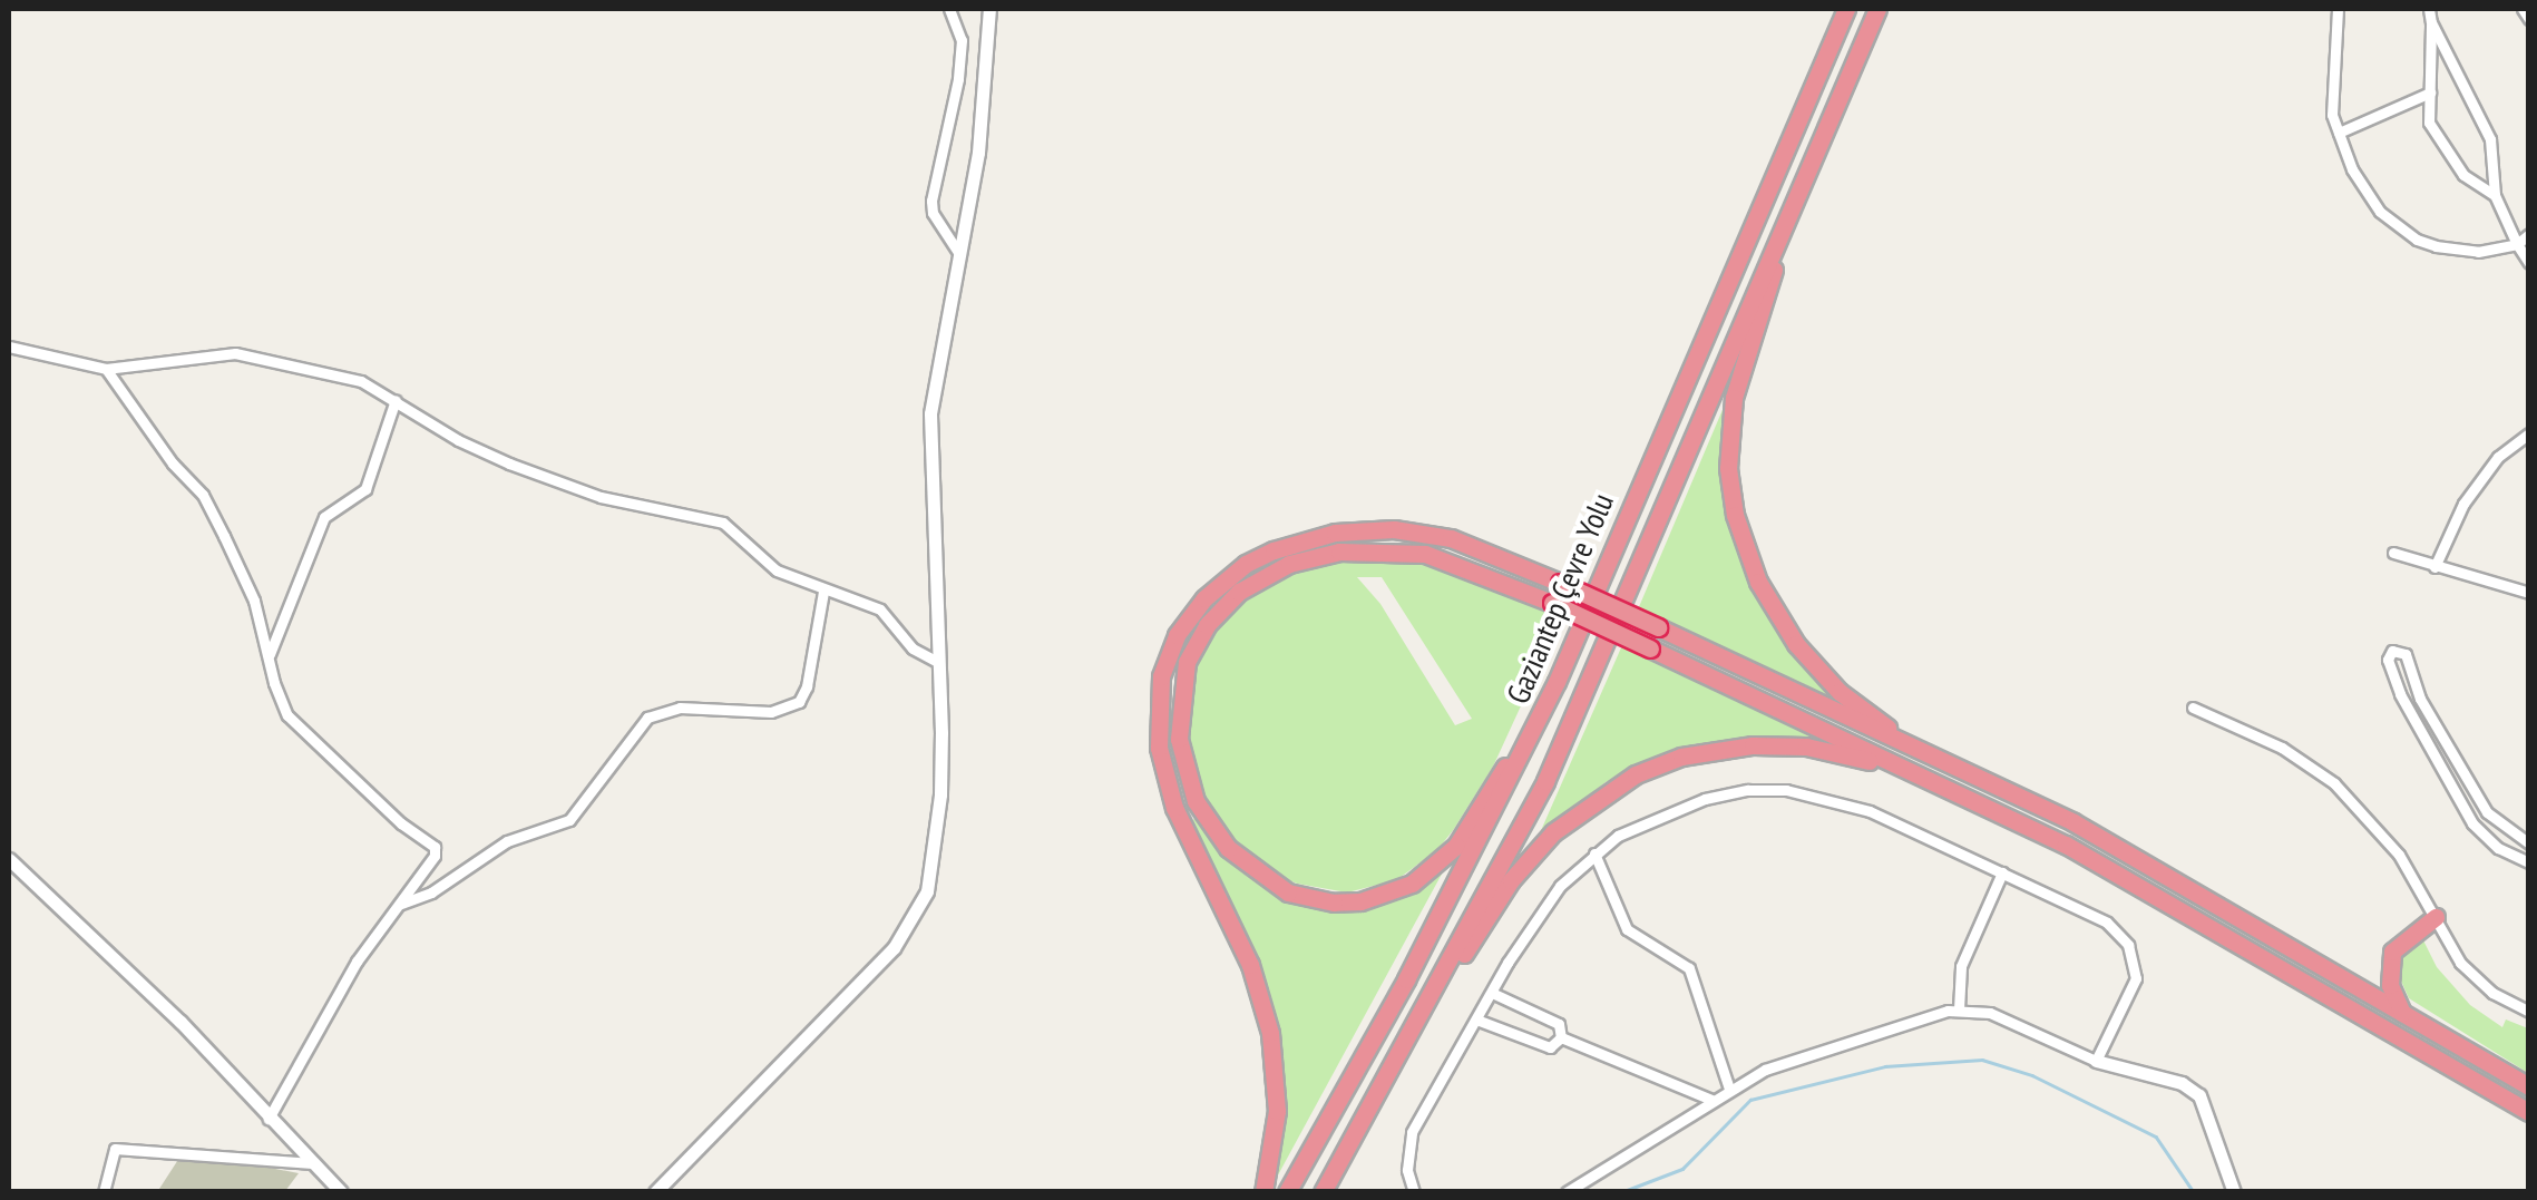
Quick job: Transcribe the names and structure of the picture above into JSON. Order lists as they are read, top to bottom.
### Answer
{
  "streets": {
    "highway": ["Gaziantep Çevre Yolu"]
  }
}
